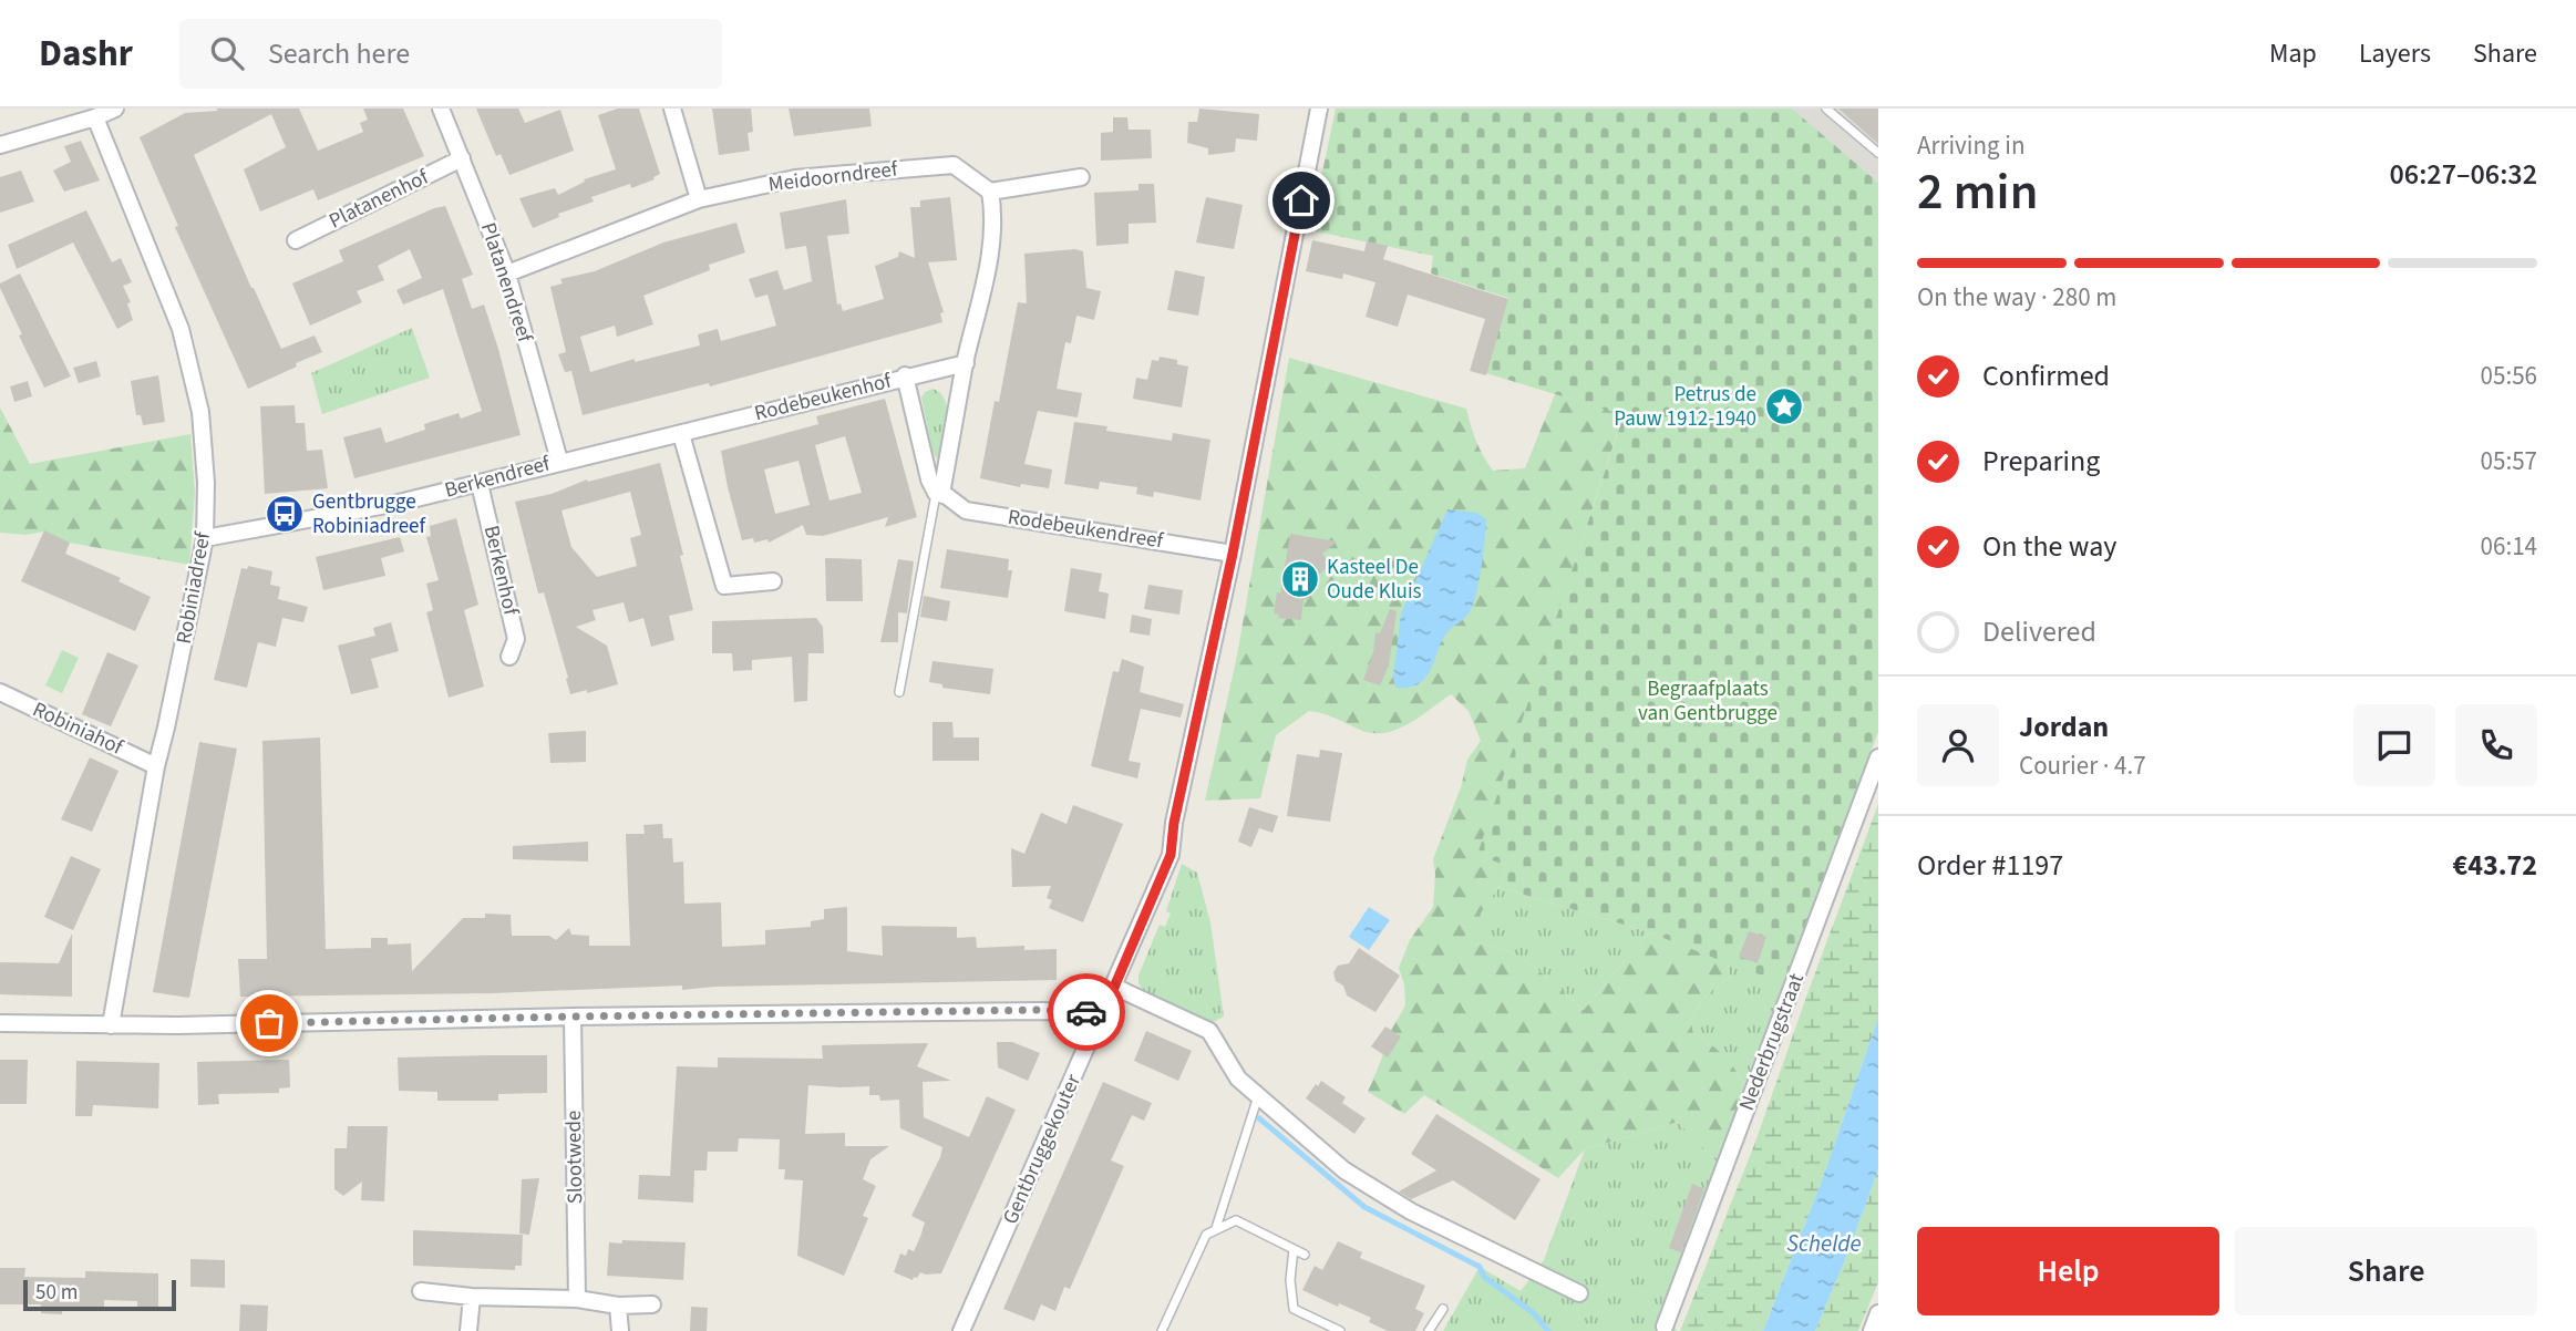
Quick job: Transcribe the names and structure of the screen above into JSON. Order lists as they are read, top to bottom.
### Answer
{
  "streets": {
    "street": [
      "Meidoorndreef",
      "Platanenhof",
      "Platanendreef",
      "Rodebeukenhof",
      "Berkendreef",
      "Rodebeukendreef",
      "Berkenhof",
      "Robiniadreef",
      "Robiniahof",
      "Nederbrugstraat",
      "Gentbruggekouter",
      "Slootwede"
    ]
  },
  "crossings": [
    ["Meidoorndreef", "Platanendreef"],
    ["Platanenhof", "Platanendreef"],
    ["Platanendreef", "Rodebeukenhof"],
    ["Platanendreef", "Berkendreef"],
    ["Rodebeukenhof", "Berkendreef"],
    ["Berkendreef", "Berkenhof"],
    ["Berkendreef", "Robiniadreef"],
    ["Rodebeukendreef", "Gentbruggekouter"],
    ["Robiniadreef", "Robiniahof"]
  ],
  "water": ["Schelde"],
  "parks": ["Begraafplaats van Gentbrugge"],
  "places": {
    "place": ["Petrus de Pauw 1912-1940"],
    "bus stop": ["Gentbrugge Robiniadreef"],
    "building": ["Kasteel De Oude Kluis"]
  },
  "scale_bar": "50 m",
  "page": {
    "header": "Dashr",
    "search": "Search here",
    "nav": ["Map", "Layers", "Share"],
    "heading": ["2 min", "Arriving in", "06:27–06:32"],
    "panel": [
      "Jordan",
      "Courier · 4.7",
      "Order #1197",
      "€43.72"
    ],
    "bar": "On the way · 280 m",
    "list": [
      ["Confirmed", "05:56"],
      ["Preparing", "05:57"],
      ["On the way", "06:14"],
      "Delivered"
    ],
    "buttons": ["Help", "Share"],
    "scale": "50 m"
  }
}
